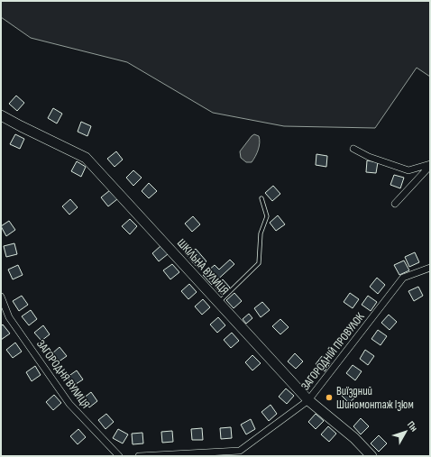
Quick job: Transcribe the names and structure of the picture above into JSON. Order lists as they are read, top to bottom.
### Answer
{
  "streets": {
    "street": ["ШКІЛЬНА ВУЛИЦЯ", "ЗАГОРОДНІЙ ПРОВУЛОК", "ЗАГОРОДНЯ ВУЛИЦЯ"]
  },
  "crossings": [
    ["ШКІЛЬНА ВУЛИЦЯ", "ЗАГОРОДНІЙ ПРОВУЛОК"]
  ],
  "places": ["Виїздний Шиномонтаж Ізюм"],
  "north": "top right"
}
